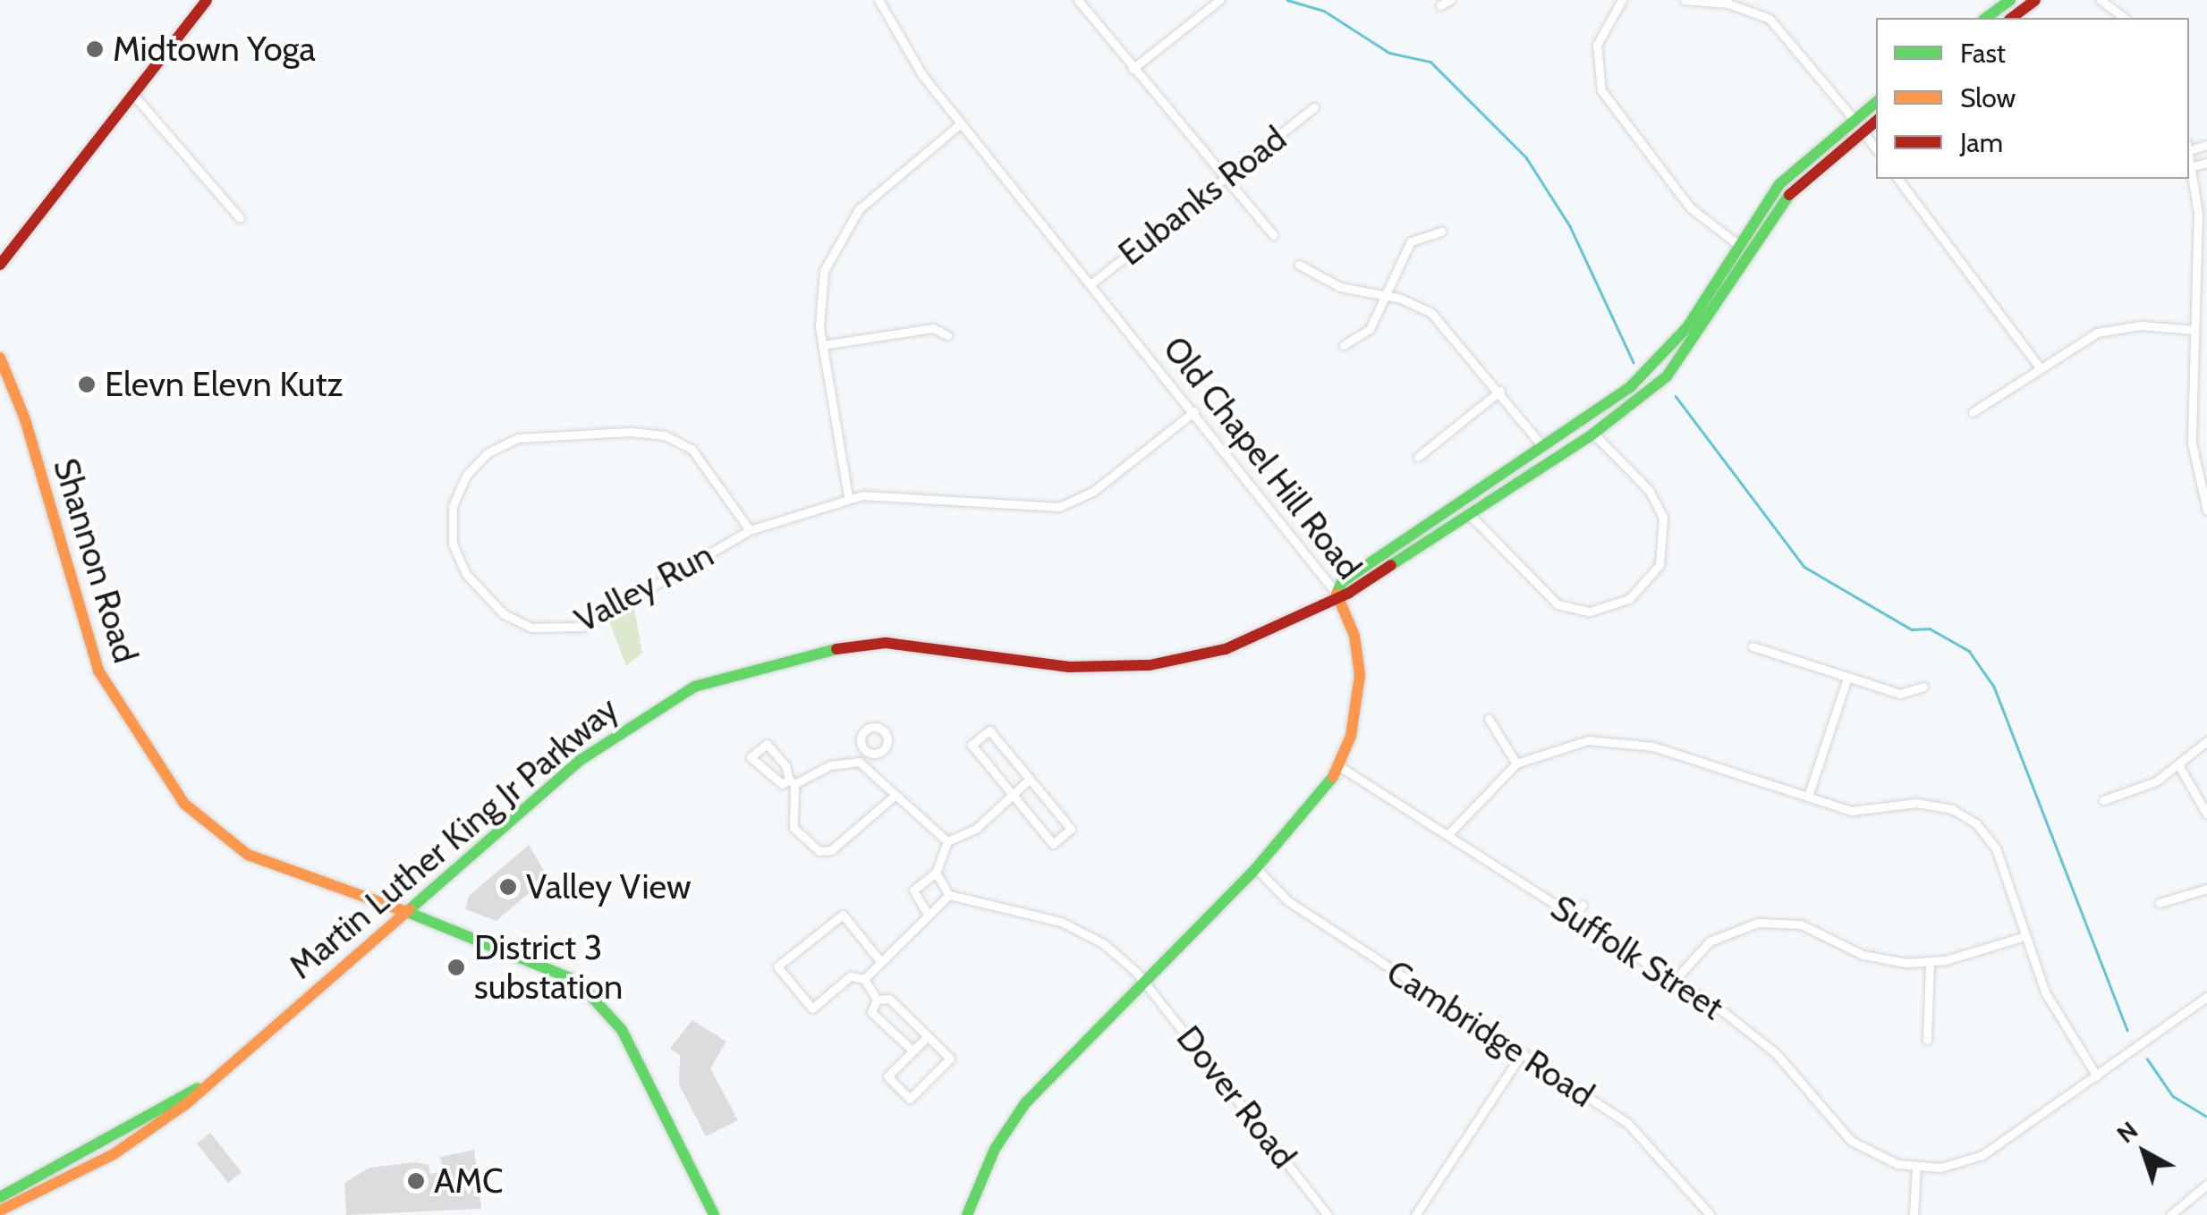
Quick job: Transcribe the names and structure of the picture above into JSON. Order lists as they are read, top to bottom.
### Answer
{
  "streets": {
    "main road": ["Old Chapel Hill Road", "Shannon Road", "Martin Luther King Jr Parkway"],
    "street": [
      "Eubanks Road",
      "Valley Run",
      "Suffolk Street",
      "Cambridge Road",
      "Dover Road"
    ]
  },
  "crossings": [
    ["Eubanks Road", "Old Chapel Hill Road"],
    ["Old Chapel Hill Road", "Valley Run"],
    ["Old Chapel Hill Road", "Martin Luther King Jr Parkway"],
    ["Old Chapel Hill Road", "Suffolk Street"],
    ["Old Chapel Hill Road", "Cambridge Road"],
    ["Old Chapel Hill Road", "Dover Road"],
    ["Shannon Road", "Martin Luther King Jr Parkway"]
  ],
  "places": [
    "Midtown Yoga",
    "Elevn Elevn Kutz",
    "Valley View",
    "District 3 substation",
    "AMC"
  ],
  "legend": ["Fast", "Slow", "Jam"],
  "north": "top left"
}
